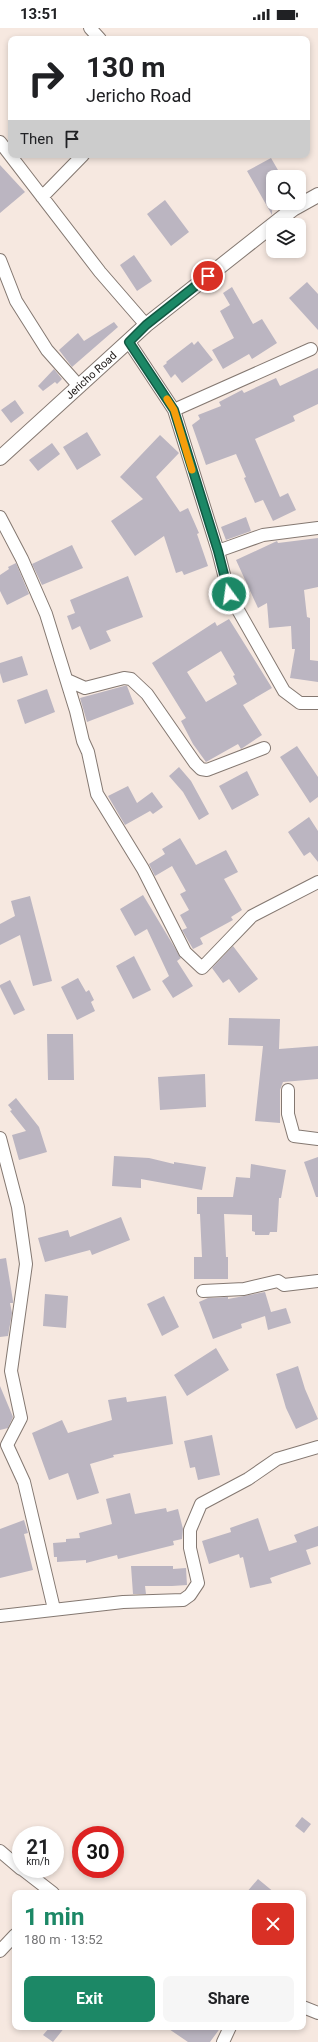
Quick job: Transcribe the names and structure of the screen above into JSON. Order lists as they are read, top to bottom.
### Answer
{
  "streets": {
    "street": ["Jericho Road"]
  },
  "page": {
    "status": "13:51",
    "turn": ["130 m", "Jericho Road"],
    "then": "Then",
    "speed": "21 km/h",
    "limit": "30",
    "heading": ["1 min", "180 m · 13:52"],
    "buttons": ["Exit", "Share"]
  }
}
